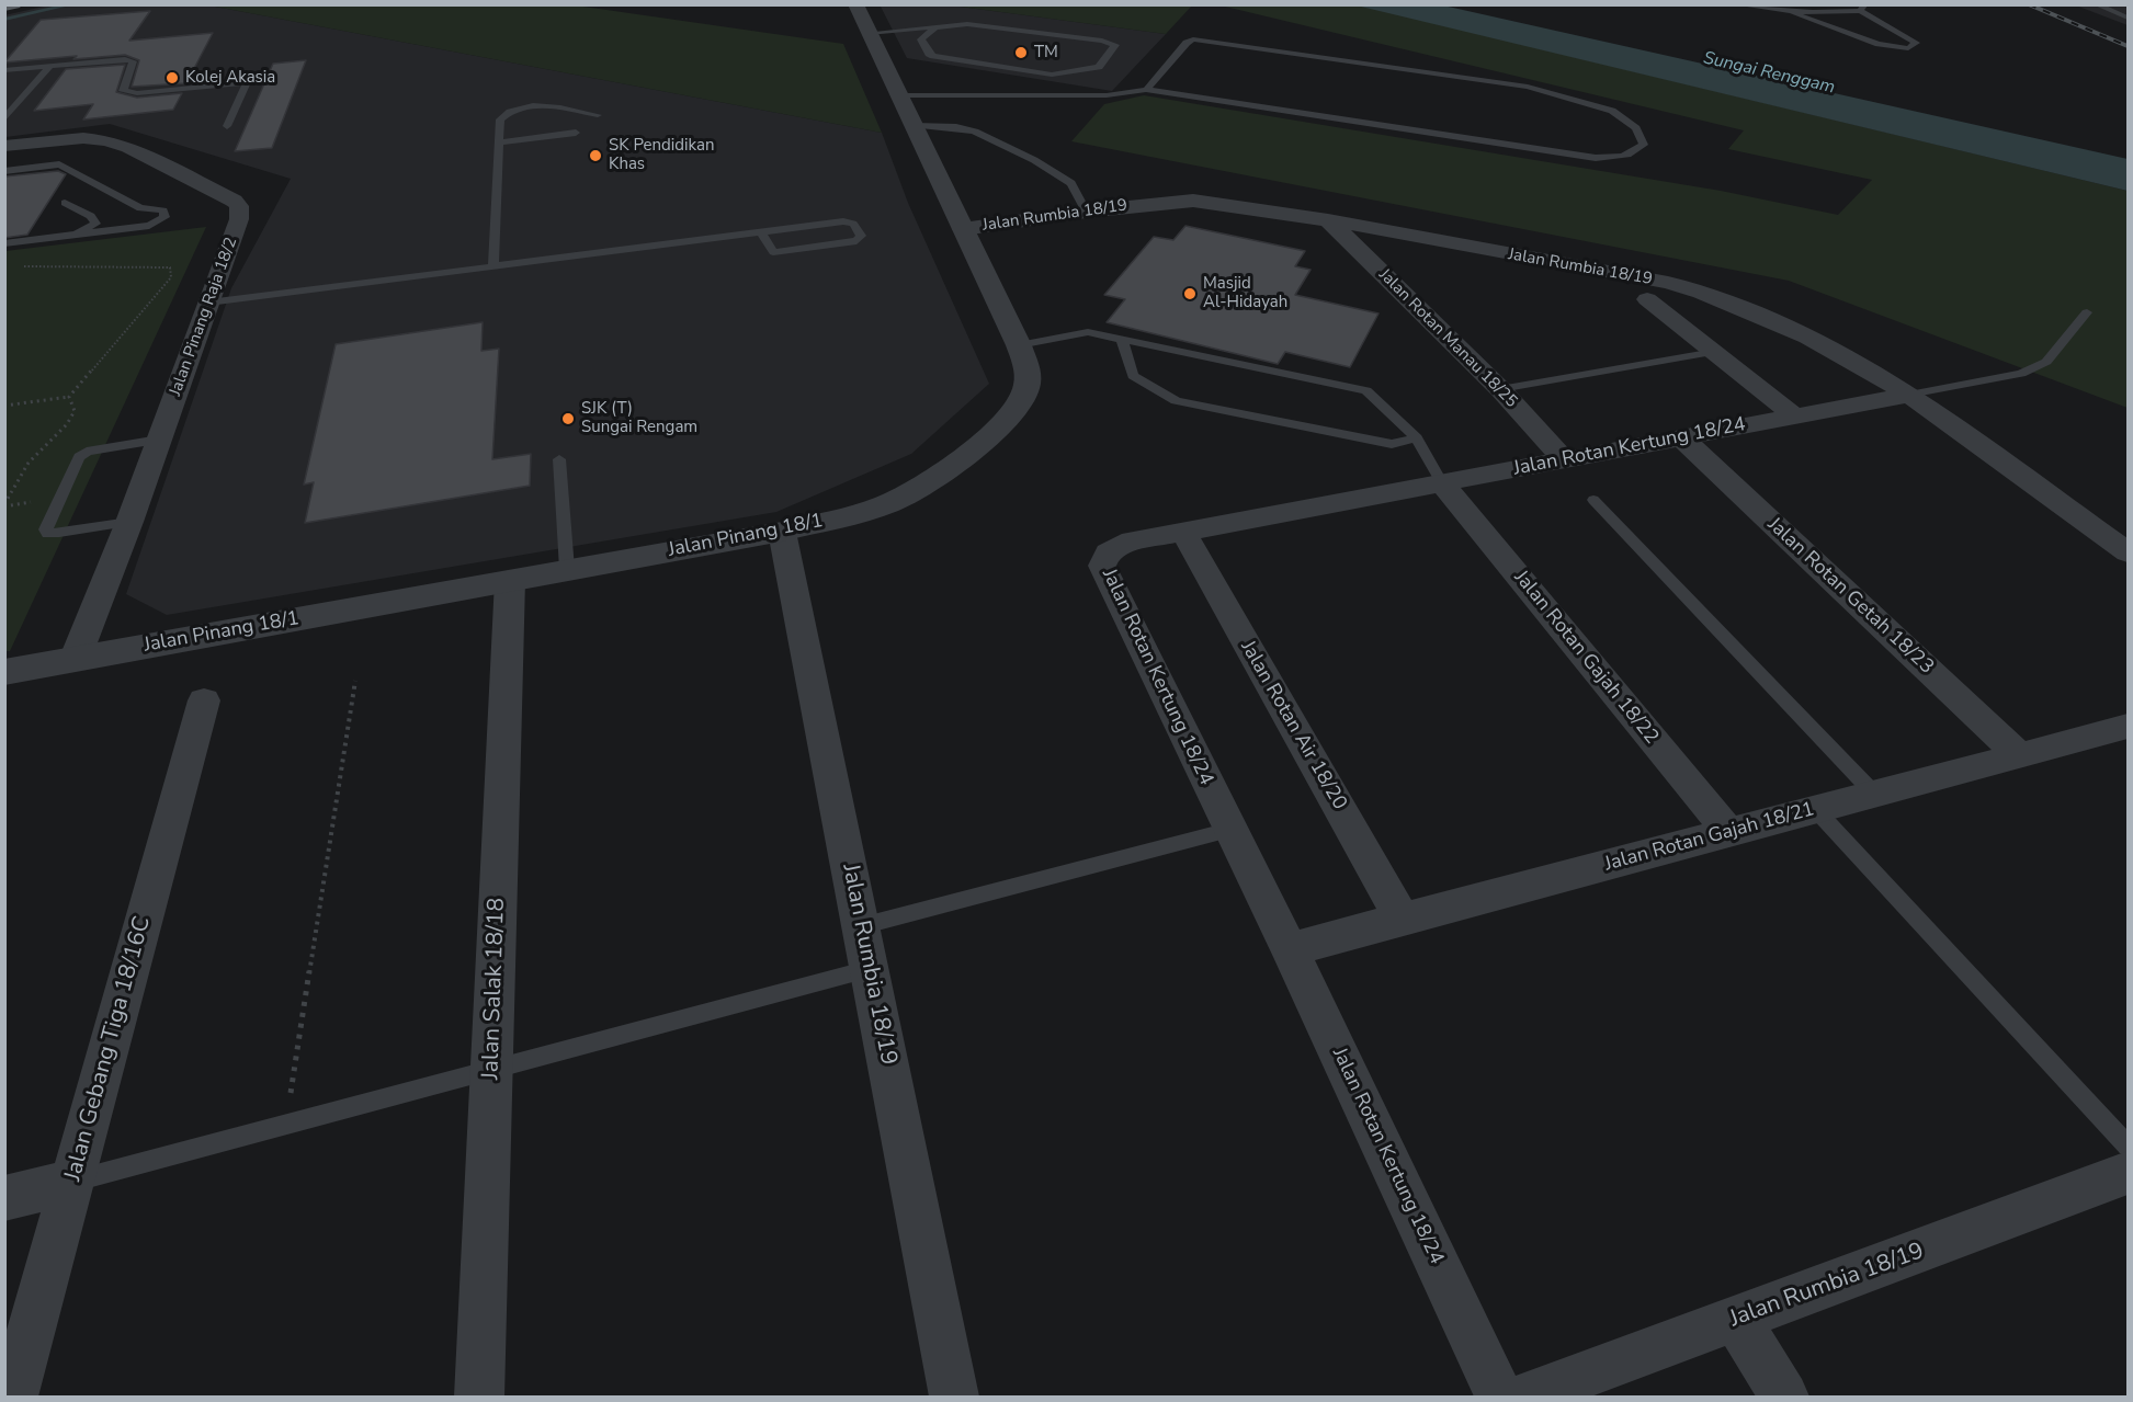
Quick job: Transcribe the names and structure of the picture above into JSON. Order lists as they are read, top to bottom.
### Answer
{
  "streets": {
    "street": [
      "Jalan Rumbia 18/19",
      "Jalan Pinang Raja 18/2",
      "Jalan Rotan Manau 18/25",
      "Jalan Rotan Kertung 18/24",
      "Jalan Pinang 18/1",
      "Jalan Rotan Getah 18/23",
      "Jalan Rotan Gajah 18/22",
      "Jalan Rotan Air 18/20",
      "Jalan Rotan Gajah 18/21",
      "Jalan Salak 18/18",
      "Jalan Gebang Tiga 18/16C"
    ]
  },
  "crossings": [
    ["Jalan Rumbia 18/19", "Jalan Rotan Manau 18/25"],
    ["Jalan Rumbia 18/19", "Jalan Rotan Kertung 18/24"],
    ["Jalan Rumbia 18/19", "Jalan Pinang 18/1"],
    ["Jalan Pinang Raja 18/2", "Jalan Pinang 18/1"],
    ["Jalan Rotan Manau 18/25", "Jalan Rotan Kertung 18/24"],
    ["Jalan Rotan Kertung 18/24", "Jalan Rotan Getah 18/23"],
    ["Jalan Rotan Kertung 18/24", "Jalan Rotan Gajah 18/22"],
    ["Jalan Rotan Kertung 18/24", "Jalan Rotan Air 18/20"],
    ["Jalan Rotan Kertung 18/24", "Jalan Rotan Gajah 18/21"],
    ["Jalan Pinang 18/1", "Jalan Salak 18/18"],
    ["Jalan Rotan Getah 18/23", "Jalan Rotan Gajah 18/21"],
    ["Jalan Rotan Gajah 18/22", "Jalan Rotan Gajah 18/21"],
    ["Jalan Rotan Air 18/20", "Jalan Rotan Gajah 18/21"]
  ],
  "water": ["Sungai Renggam"],
  "places": [
    "TM",
    "Kolej Akasia",
    "SK Pendidikan Khas",
    "Masjid Al-Hidayah",
    "SJK (T) Sungai Rengam"
  ]
}
